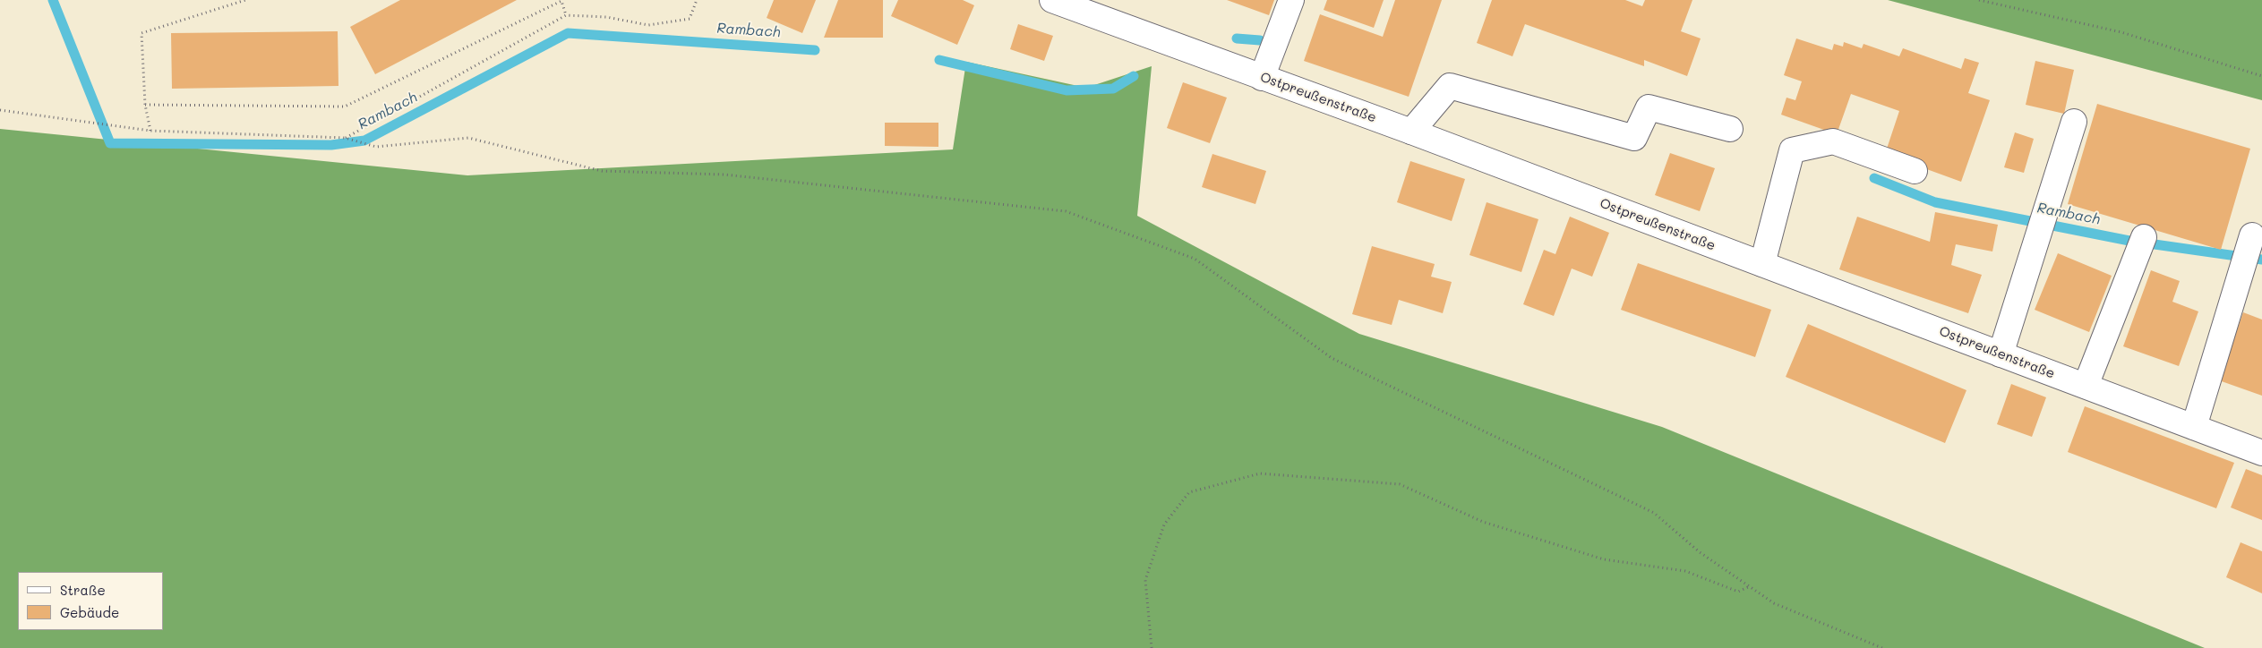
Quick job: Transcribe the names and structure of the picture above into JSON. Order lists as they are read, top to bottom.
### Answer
{
  "streets": {
    "main road": ["Ostpreußenstraße"]
  },
  "water": ["Rambach"],
  "legend": ["Straße", "Gebäude"]
}
